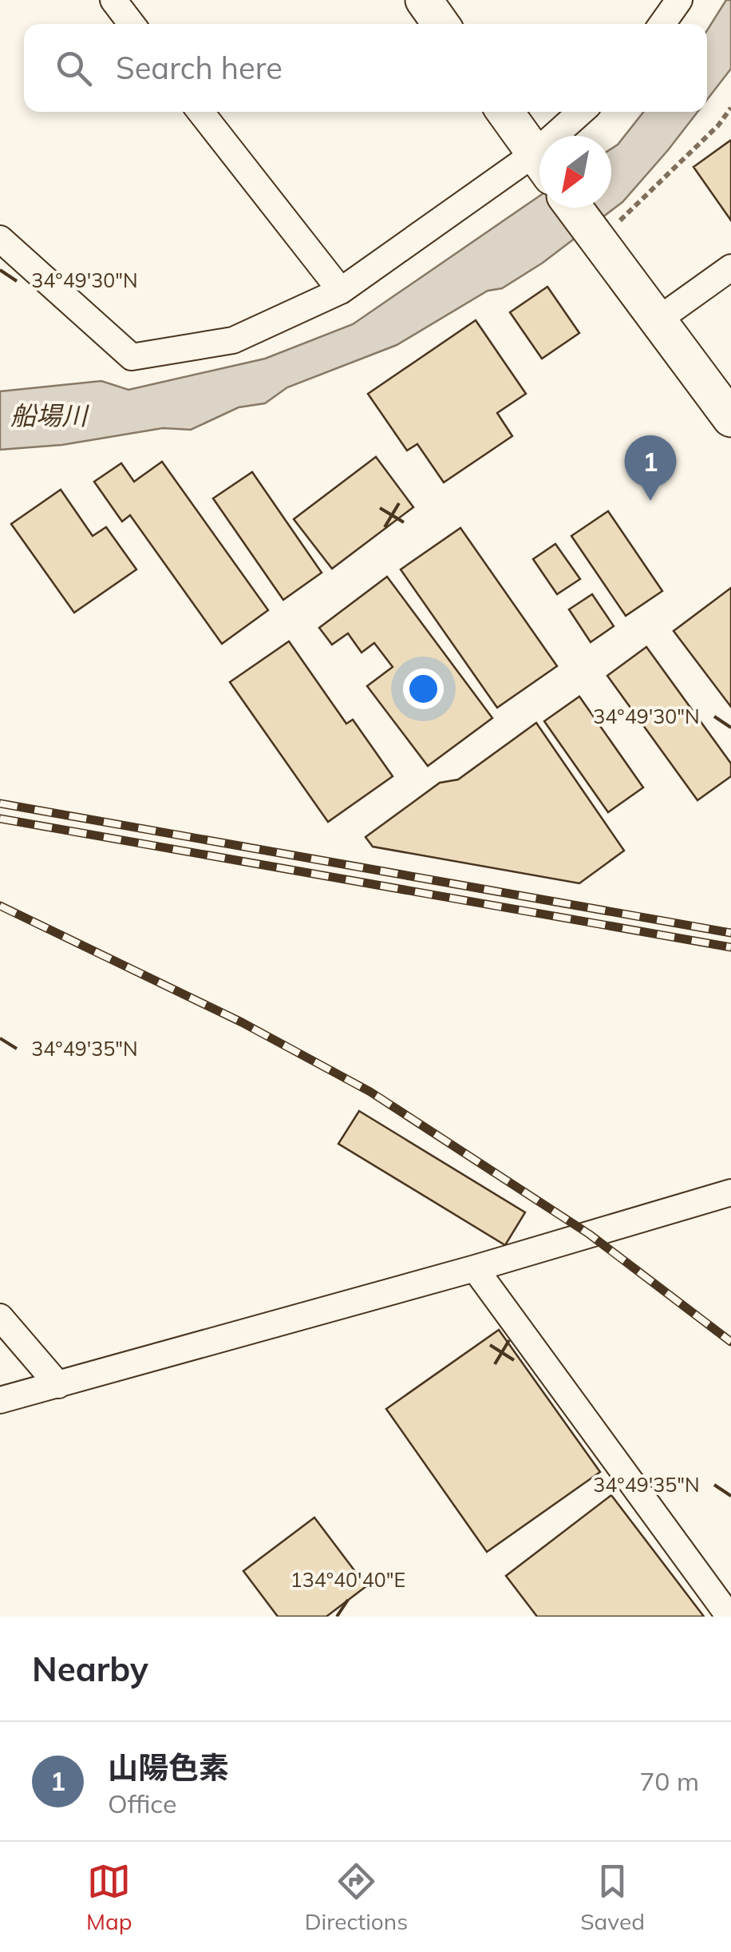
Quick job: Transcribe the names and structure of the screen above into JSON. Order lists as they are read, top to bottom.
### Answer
{
  "water": ["船場川"],
  "north": "bottom left",
  "page": {
    "search": "Search here",
    "pins": "1",
    "heading": "Nearby",
    "list": [
      {
        "mark": "1",
        "name": "山陽色素",
        "note": "Office",
        "value": "70 m"
      }
    ],
    "nav": ["Map", "Directions", "Saved"]
  },
  "coordinates": ["34°49'30\"N", "34°49'35\"N", "134°40'40\"E"]
}
